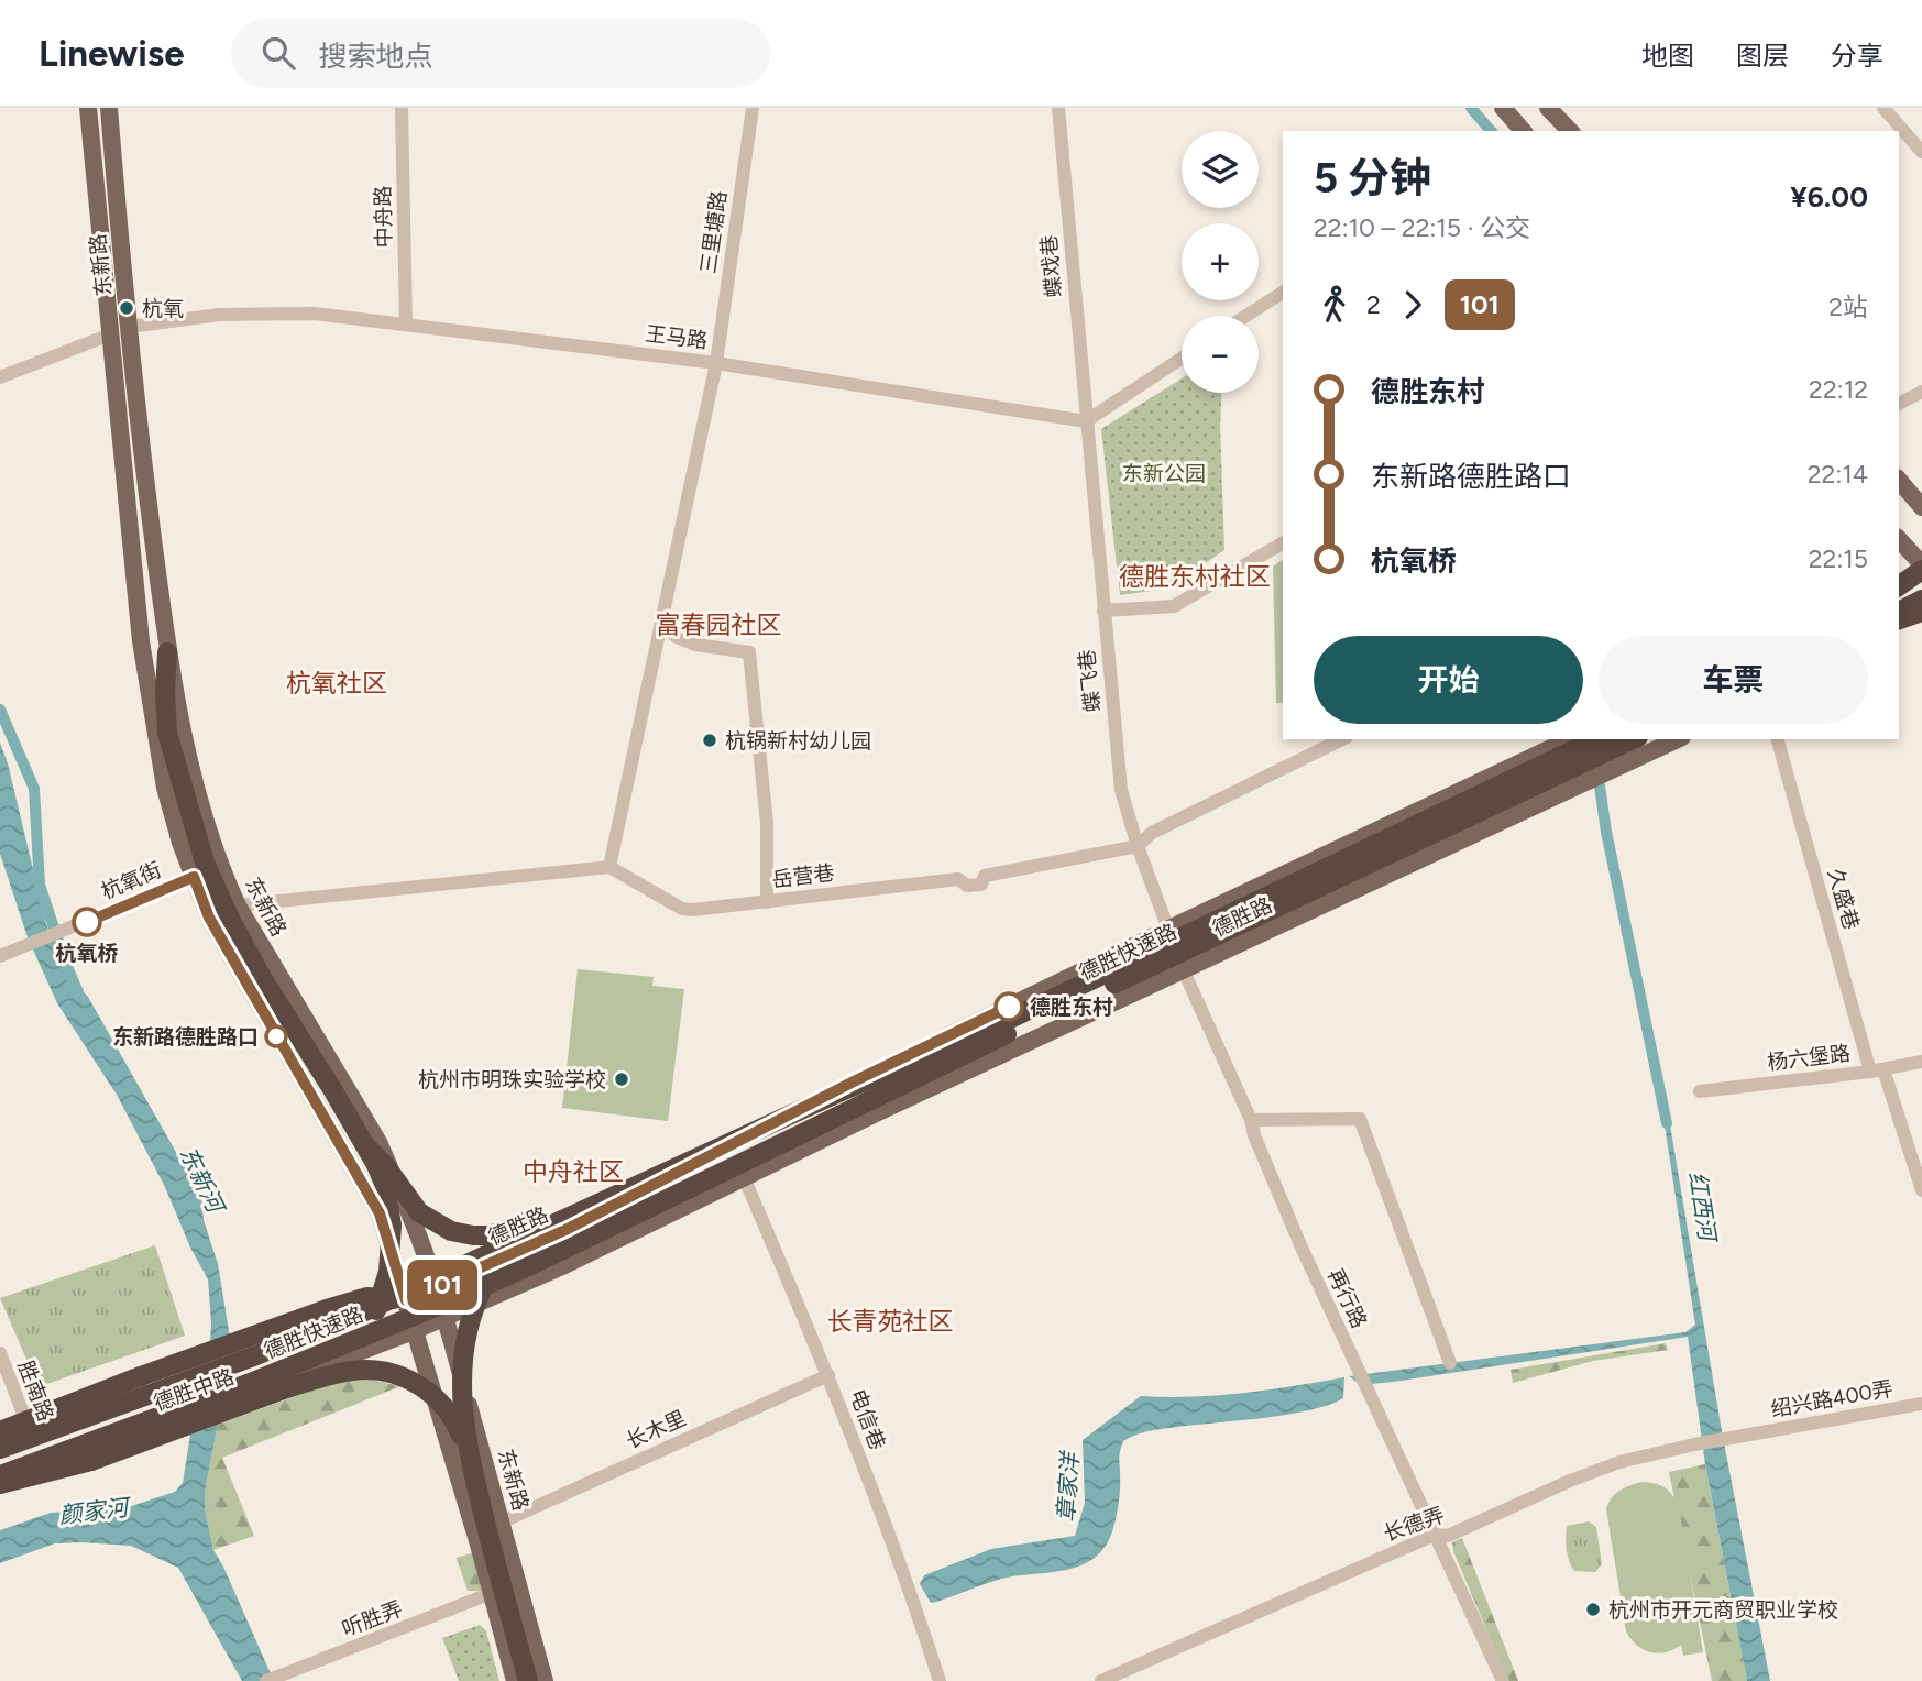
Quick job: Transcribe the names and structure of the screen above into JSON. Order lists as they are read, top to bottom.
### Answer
{
  "streets": {
    "highway": ["德胜快速路"],
    "main road": ["东新路", "德胜路", "德胜中路"],
    "street": [
      "中舟路",
      "三里塘路",
      "蝶戏巷",
      "王马路",
      "蝶飞巷",
      "岳营巷",
      "杭氧街",
      "久盛巷",
      "杨六堡路",
      "再行路",
      "胜南路",
      "绍兴路400弄",
      "电信巷",
      "长木里",
      "长德弄",
      "听胜弄"
    ]
  },
  "crossings": [
    ["中舟路", "王马路"],
    ["三里塘路", "王马路"],
    ["三里塘路", "岳营巷"],
    ["东新路", "王马路"],
    ["东新路", "杭氧街"],
    ["东新路", "德胜路"],
    ["东新路", "德胜中路"],
    ["东新路", "长木里"],
    ["东新路", "听胜弄"],
    ["蝶戏巷", "王马路"],
    ["蝶戏巷", "蝶飞巷"],
    ["王马路", "蝶飞巷"],
    ["蝶飞巷", "岳营巷"],
    ["蝶飞巷", "德胜路"],
    ["蝶飞巷", "再行路"],
    ["久盛巷", "杨六堡路"],
    ["德胜路", "再行路"],
    ["德胜路", "德胜中路"],
    ["德胜路", "电信巷"],
    ["再行路", "长德弄"],
    ["德胜中路", "胜南路"],
    ["绍兴路400弄", "长德弄"],
    ["电信巷", "长木里"]
  ],
  "districts": [
    "德胜东村社区",
    "富春园社区",
    "杭氧社区",
    "中舟社区",
    "长青苑社区"
  ],
  "water": [
    "东新河",
    "红西河",
    "章家洋",
    "颜家河"
  ],
  "parks": ["东新公园"],
  "places": [
    "杭氧",
    "杭锅新村幼儿园",
    "杭氧桥",
    "德胜东村",
    "东新路德胜路口",
    "杭州市明珠实验学校",
    "杭州市开元商贸职业学校"
  ],
  "lines": ["bus line 101"],
  "page": {
    "header": "Linewise",
    "search": "搜索地点",
    "nav": ["地图", "图层", "分享"],
    "on_map": "101",
    "map_buttons": ["+", "−"],
    "heading": ["5 分钟", "22:10 – 22:15 · 公交", "¥6.00"],
    "legs": ["2", "101", "2站"],
    "list": [
      {
        "name": "德胜东村",
        "value": "22:12"
      },
      {
        "name": "东新路德胜路口",
        "value": "22:14"
      },
      {
        "name": "杭氧桥",
        "value": "22:15"
      }
    ],
    "buttons": ["开始", "车票"]
  }
}
